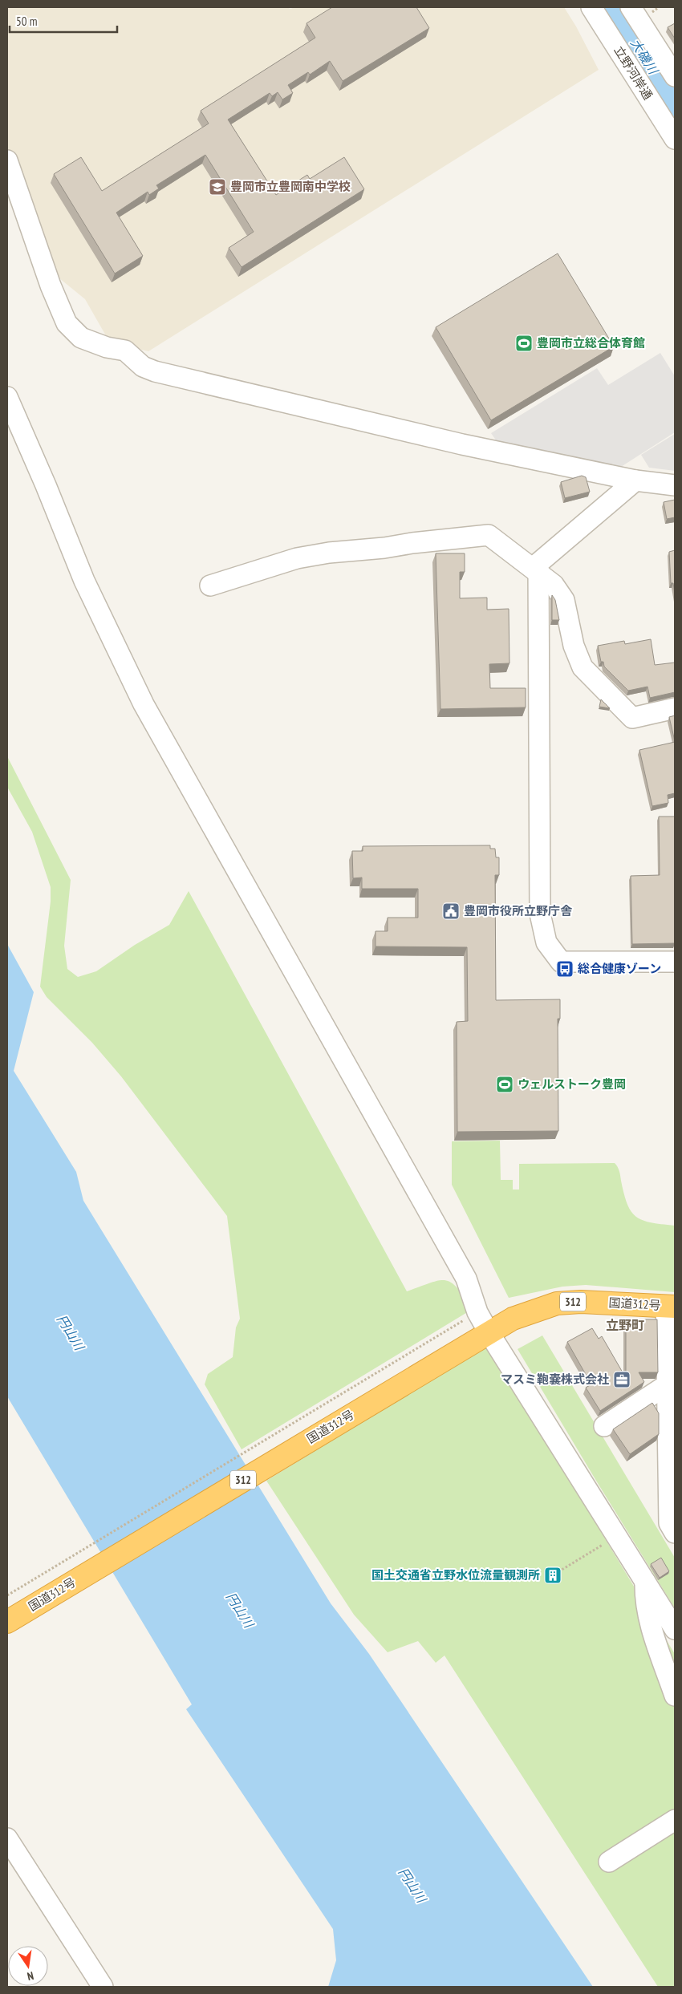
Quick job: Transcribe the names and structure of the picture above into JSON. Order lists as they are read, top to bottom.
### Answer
{
  "streets": {
    "highway": ["312", "国道312号"],
    "street": ["立野河岸通"]
  },
  "districts": ["立野町"],
  "water": ["大磯川", "円山川"],
  "places": {
    "school or university": ["豊岡市立豊岡南中学校"],
    "sports": ["豊岡市立総合体育館", "ウェルストーク豊岡"],
    "public building": ["豊岡市役所立野庁舎"],
    "bus stop": ["総合健康ゾーン"],
    "office": ["マスミ鞄嚢株式会社"],
    "building": ["国土交通省立野水位流量観測所"]
  },
  "scale_bar": "50 m",
  "north": "bottom"
}
